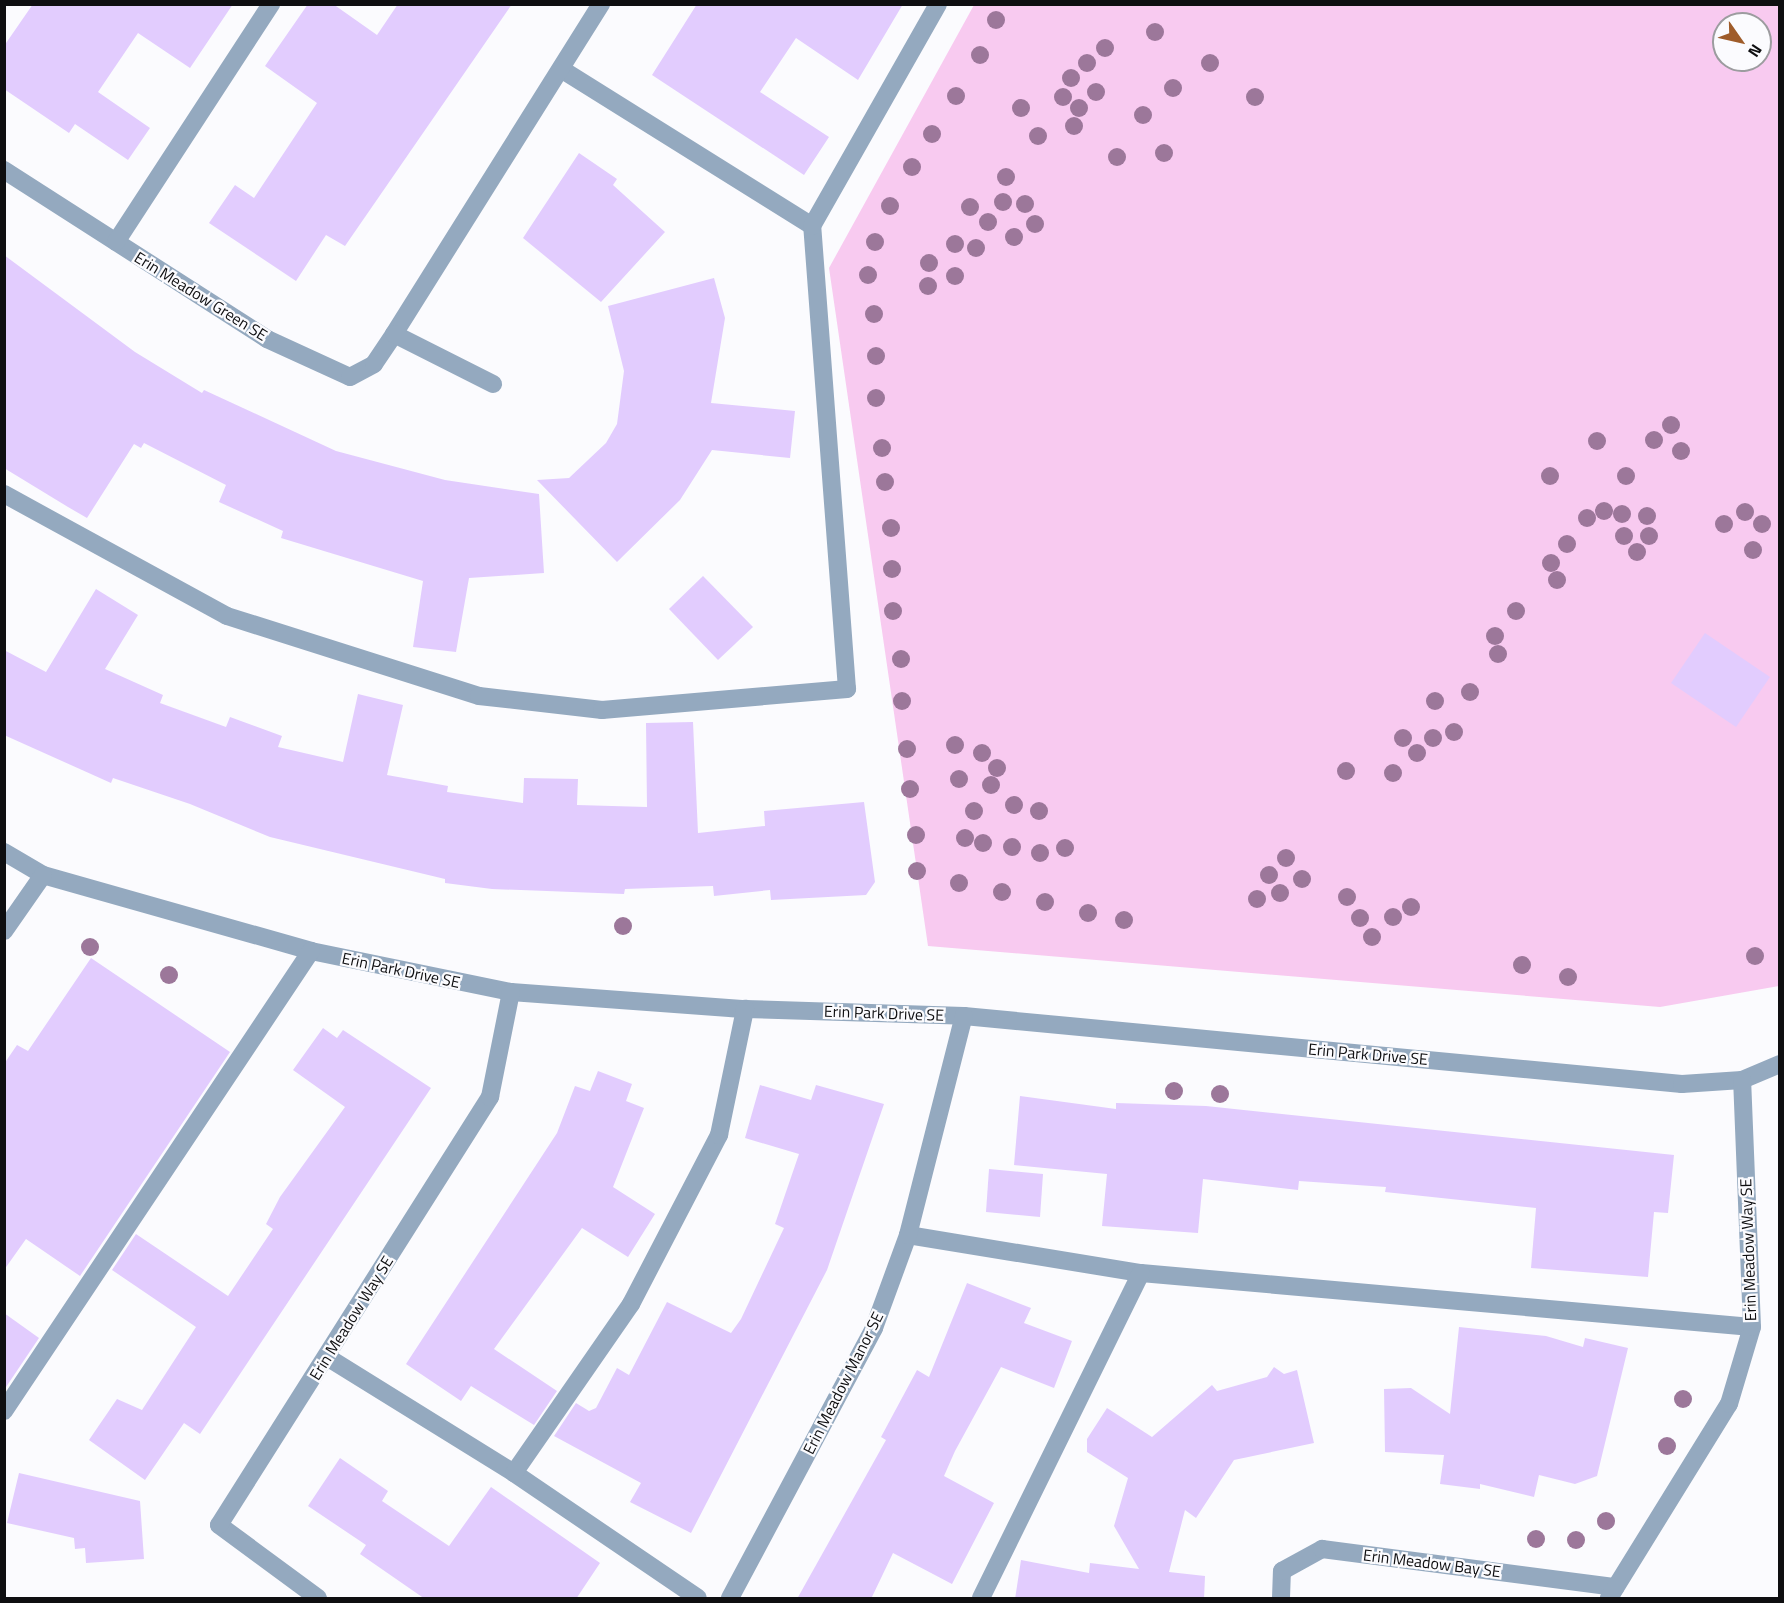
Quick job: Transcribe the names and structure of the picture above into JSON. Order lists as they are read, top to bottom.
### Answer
{
  "streets": {
    "street": [
      "Erin Meadow Green SE",
      "Erin Park Drive SE",
      "Erin Meadow Way SE",
      "Erin Meadow Manor SE",
      "Erin Meadow Bay SE"
    ]
  },
  "crossings": [
    ["Erin Park Drive SE", "Erin Meadow Way SE"],
    ["Erin Park Drive SE", "Erin Meadow Manor SE"],
    ["Erin Meadow Way SE", "Erin Meadow Bay SE"]
  ],
  "north": "bottom right"
}
